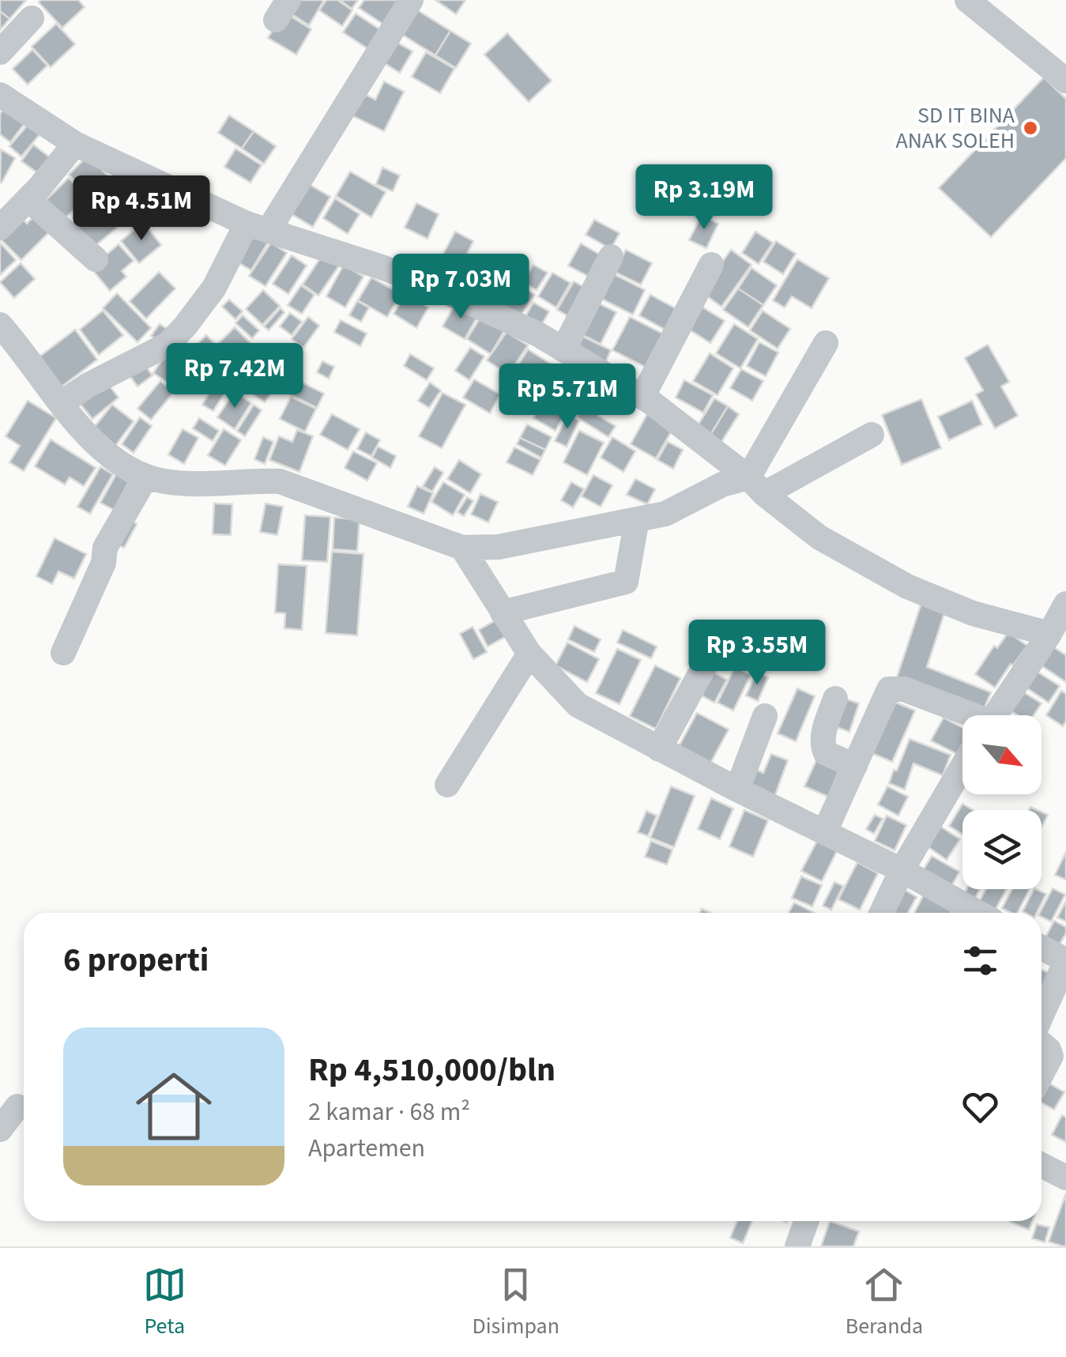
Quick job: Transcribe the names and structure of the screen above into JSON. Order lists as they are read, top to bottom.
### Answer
{
  "places": ["SD IT BINA ANAK SOLEH"],
  "north": "bottom right",
  "page": {
    "price": [
      "Rp 3.19M",
      "Rp 4.51M",
      "Rp 7.03M",
      "Rp 7.42M",
      "Rp 5.71M",
      "Rp 3.55M"
    ],
    "heading": "6 properti",
    "list": [
      {
        "name": "Rp 4,510,000/bln",
        "note": "2 kamar · 68 m² · Apartemen"
      }
    ],
    "tabs": ["Peta", "Disimpan", "Beranda"]
  }
}
